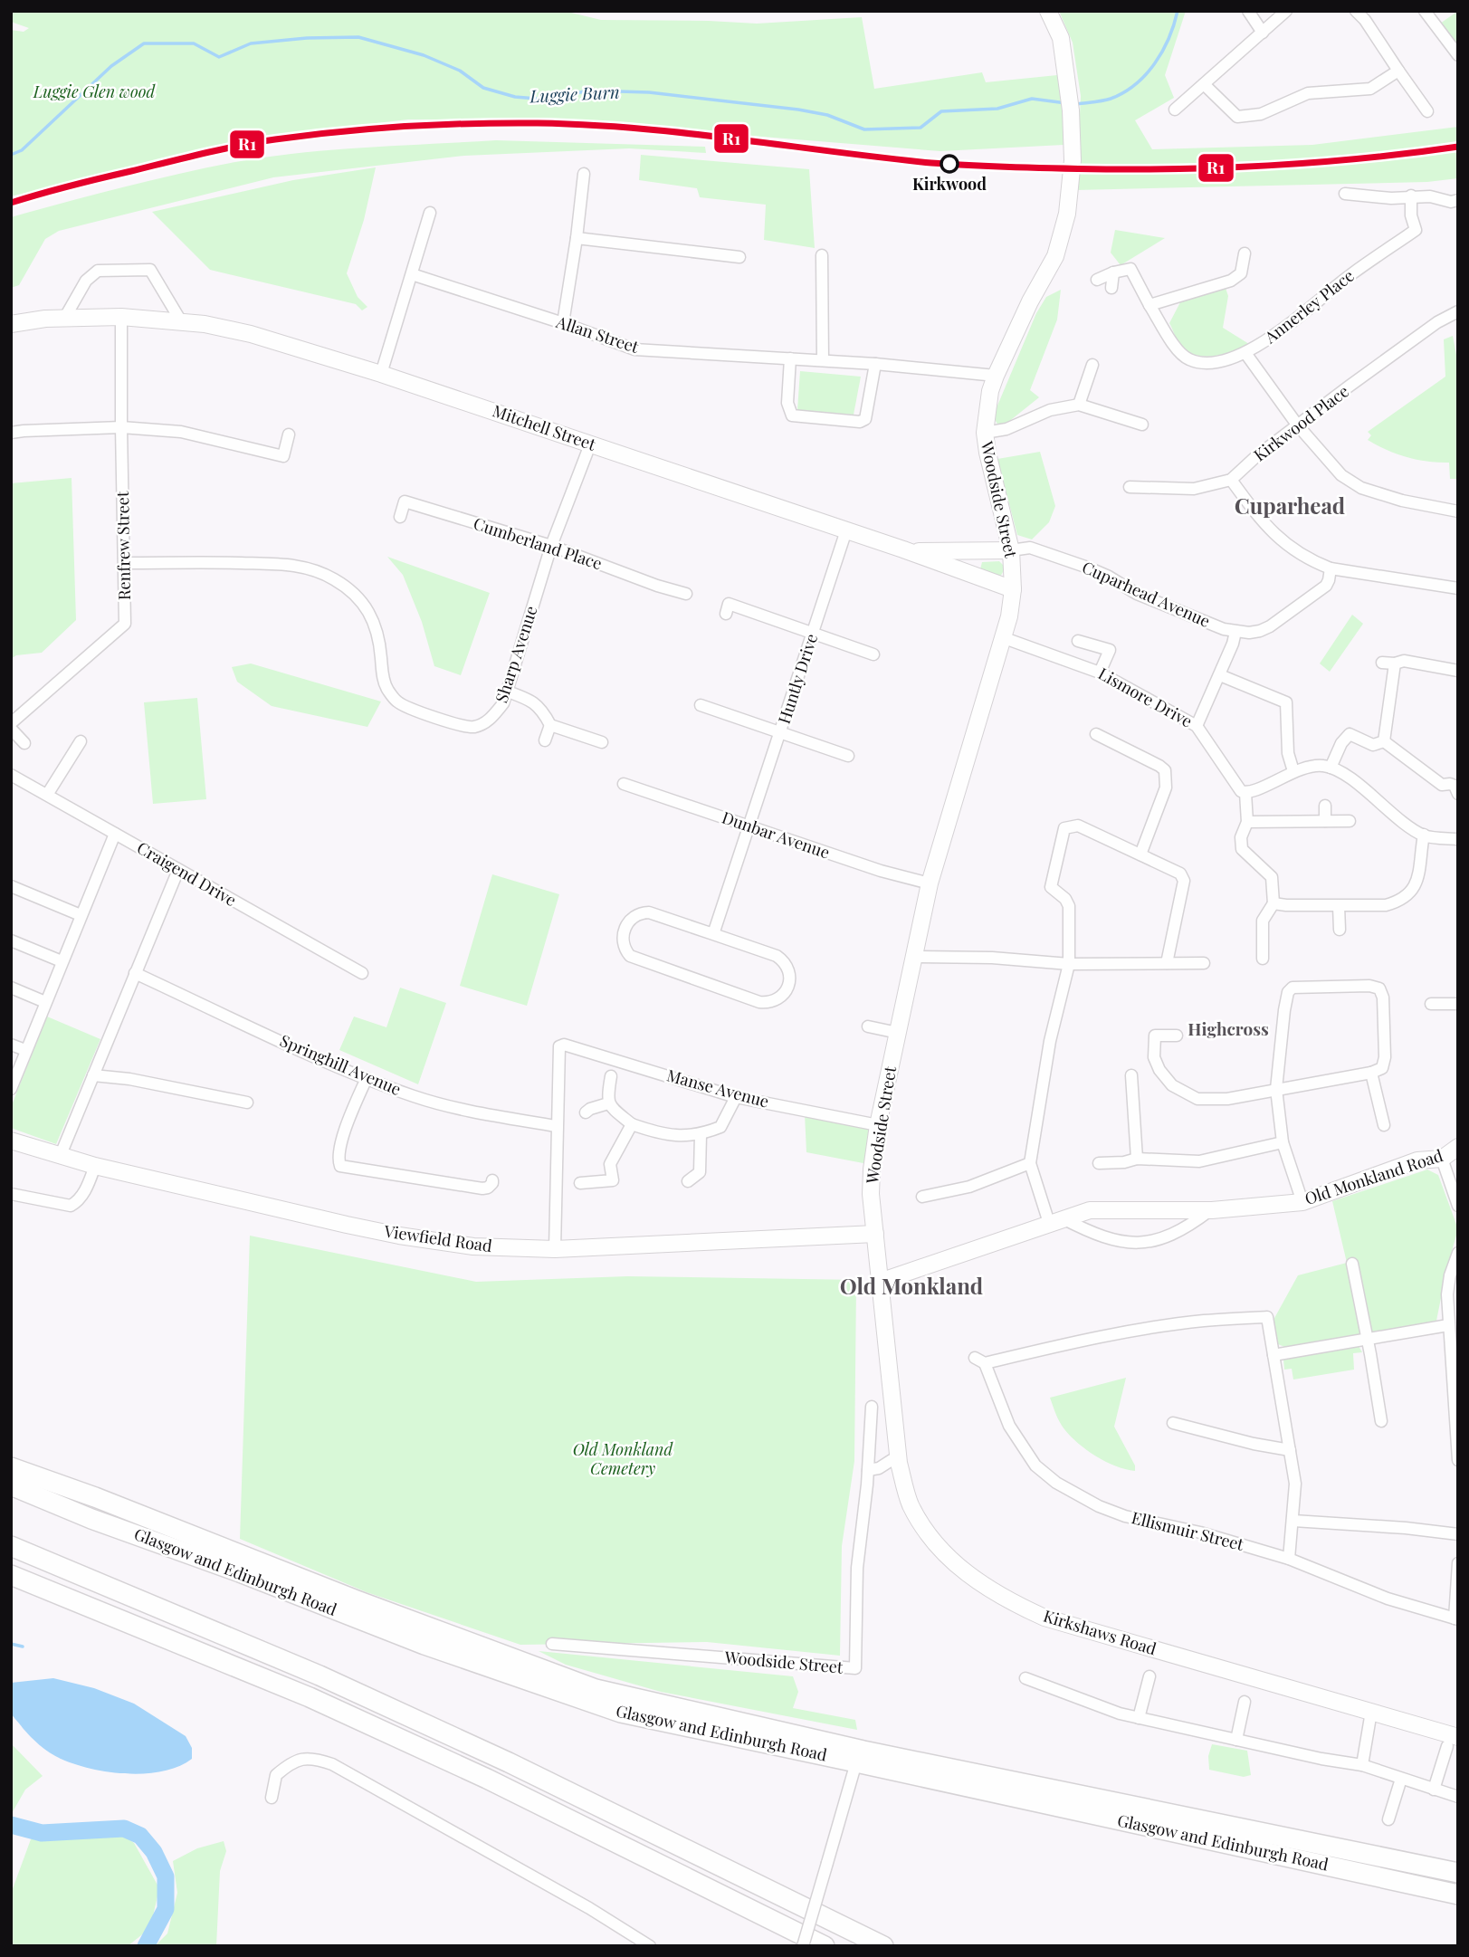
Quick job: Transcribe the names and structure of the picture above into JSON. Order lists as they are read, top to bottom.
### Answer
{
  "streets": {
    "highway": ["Glasgow and Edinburgh Road"],
    "street": [
      "Annerley Place",
      "Allan Street",
      "Kirkwood Place",
      "Mitchell Street",
      "Woodside Street",
      "Cumberland Place",
      "Renfrew Street",
      "Cuparhead Avenue",
      "Sharp Avenue",
      "Huntly Drive",
      "Lismore Drive",
      "Dunbar Avenue",
      "Craigend Drive",
      "Springhill Avenue",
      "Manse Avenue",
      "Old Monkland Road",
      "Viewfield Road",
      "Ellismuir Street",
      "Kirkshaws Road"
    ]
  },
  "crossings": [
    ["Allan Street", "Woodside Street"],
    ["Mitchell Street", "Woodside Street"],
    ["Mitchell Street", "Renfrew Street"],
    ["Mitchell Street", "Cuparhead Avenue"],
    ["Mitchell Street", "Sharp Avenue"],
    ["Mitchell Street", "Huntly Drive"],
    ["Woodside Street", "Cuparhead Avenue"],
    ["Woodside Street", "Lismore Drive"],
    ["Woodside Street", "Dunbar Avenue"],
    ["Woodside Street", "Manse Avenue"],
    ["Woodside Street", "Old Monkland Road"],
    ["Woodside Street", "Viewfield Road"],
    ["Woodside Street", "Kirkshaws Road"],
    ["Cumberland Place", "Sharp Avenue"],
    ["Renfrew Street", "Sharp Avenue"],
    ["Huntly Drive", "Dunbar Avenue"],
    ["Springhill Avenue", "Manse Avenue"]
  ],
  "districts": ["Cuparhead", "Highcross", "Old Monkland"],
  "water": ["Luggie Burn"],
  "parks": ["Luggie Glen wood", "Old Monkland Cemetery"],
  "places": ["Kirkwood"],
  "lines": ["transit line R1"]
}
